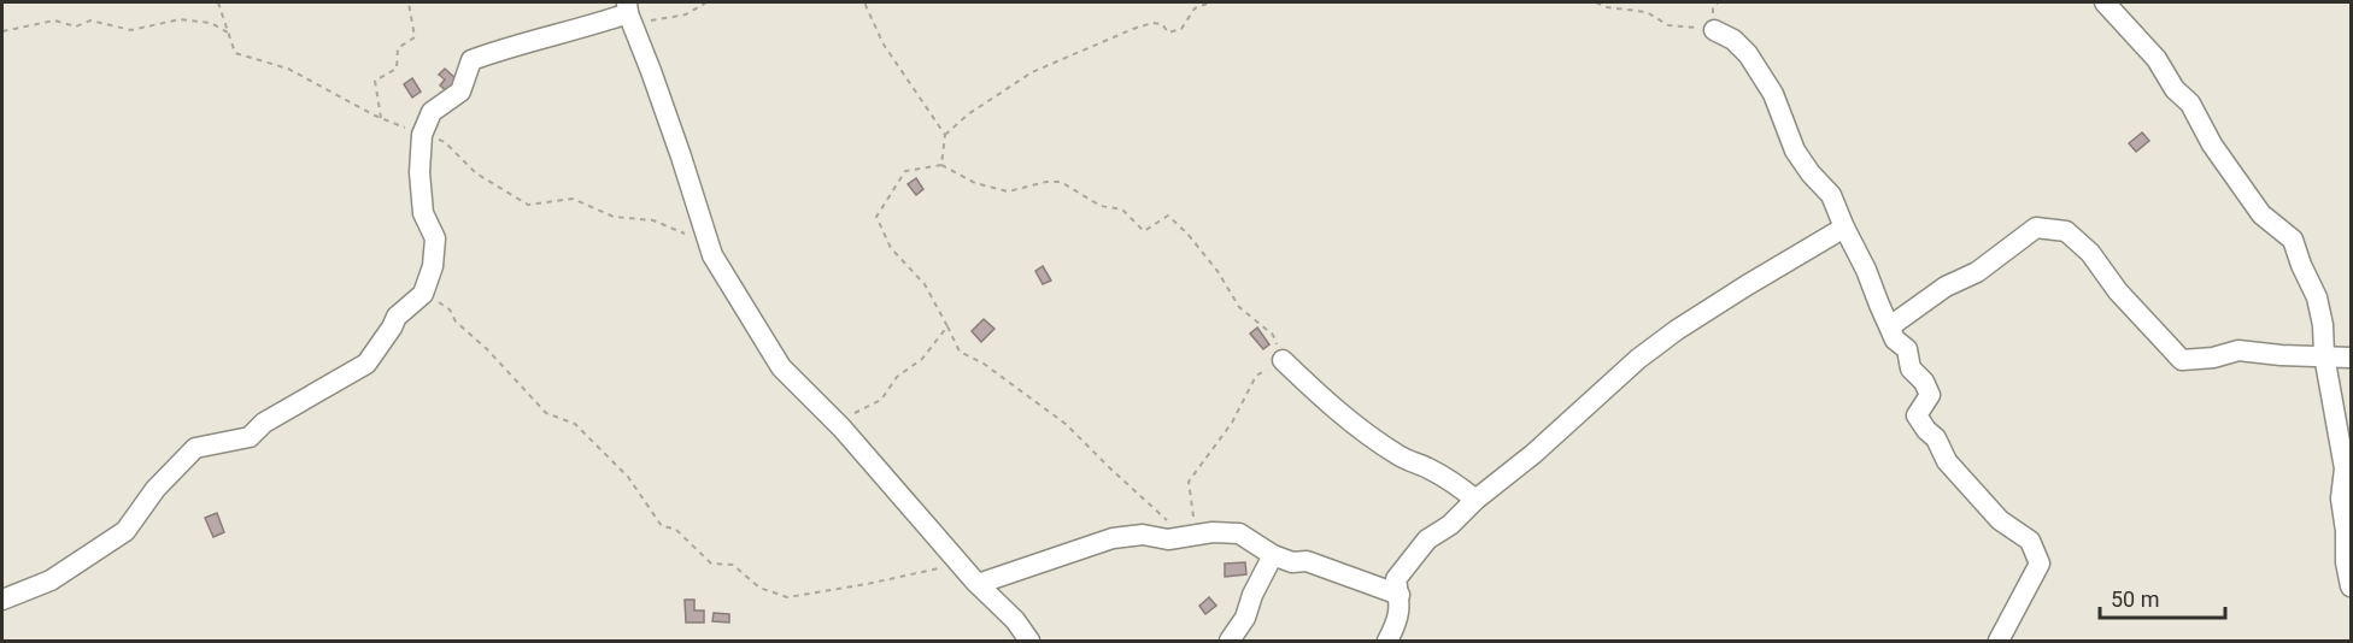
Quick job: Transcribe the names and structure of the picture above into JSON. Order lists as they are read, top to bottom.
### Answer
{
  "scale_bar": "50 m"
}
